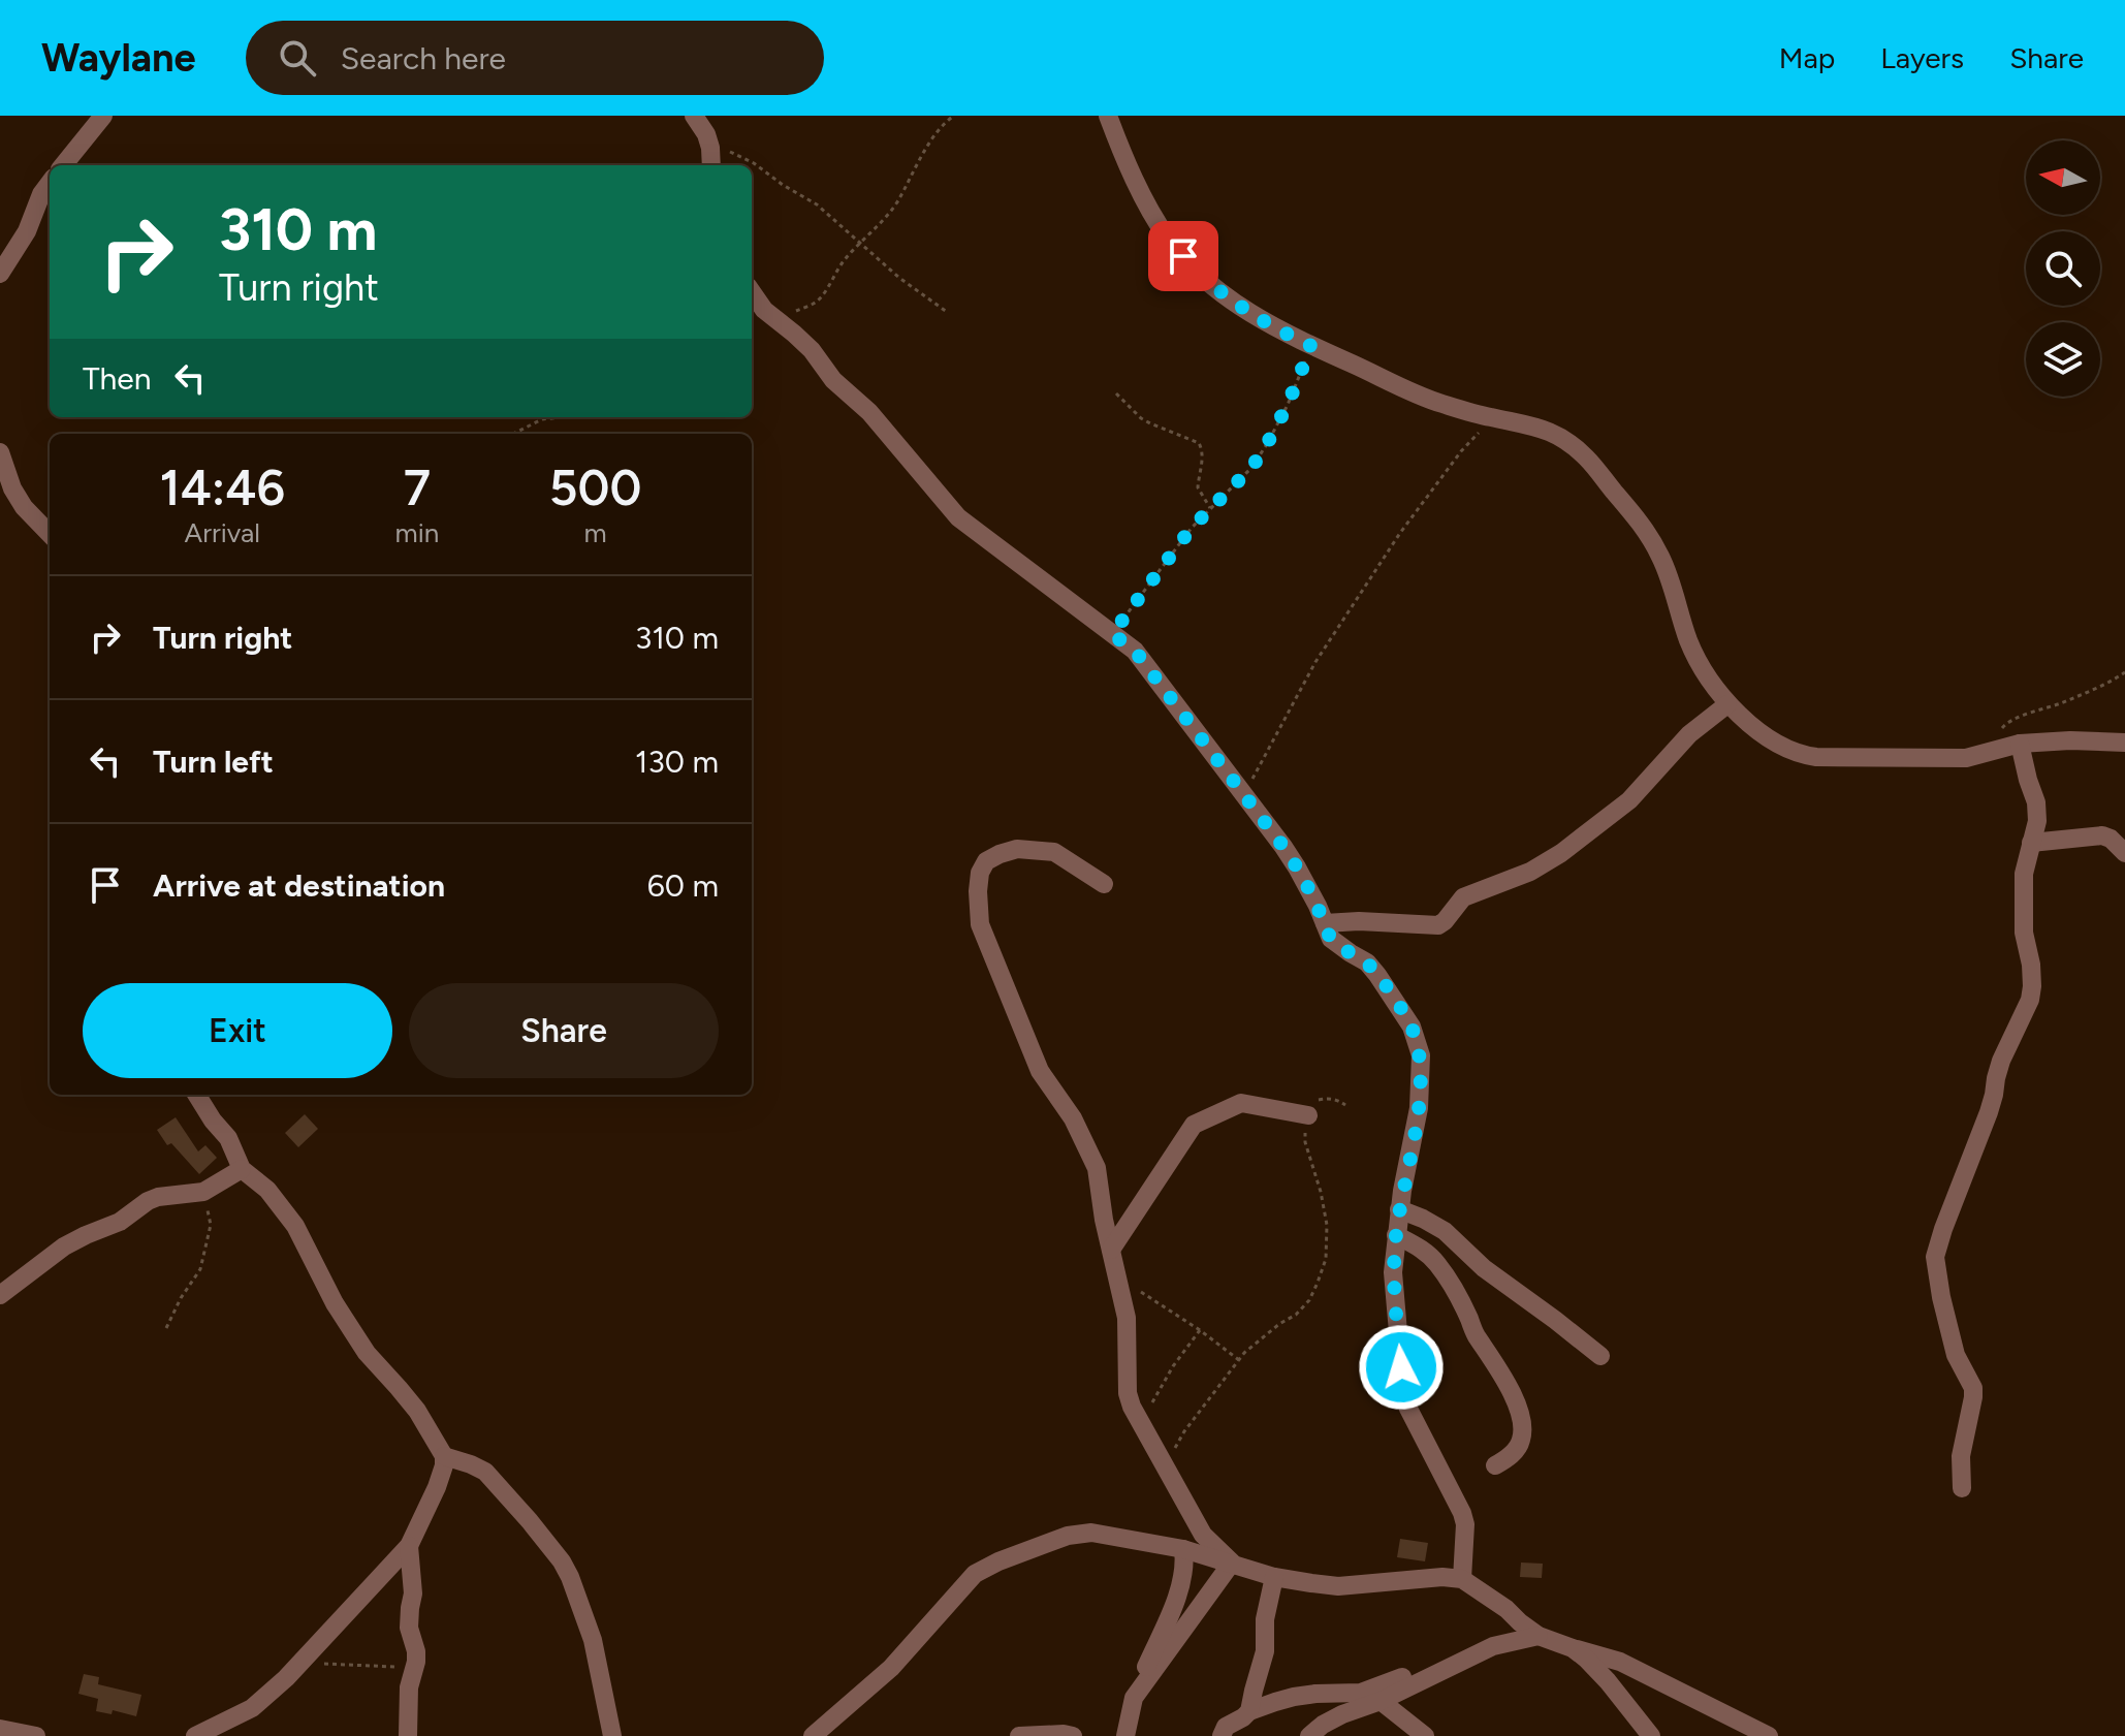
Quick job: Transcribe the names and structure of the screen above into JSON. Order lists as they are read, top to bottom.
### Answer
{
  "north": "left",
  "page": {
    "header": "Waylane",
    "search": "Search here",
    "nav": ["Map", "Layers", "Share"],
    "turn": ["310 m", "Turn right"],
    "then": "Then",
    "eta": [
      "14:46",
      "Arrival",
      "7",
      "min",
      "500",
      "m"
    ],
    "list": [
      {
        "name": "Turn right",
        "value": "310 m"
      },
      {
        "name": "Turn left",
        "value": "130 m"
      },
      {
        "name": "Arrive at destination",
        "value": "60 m"
      }
    ],
    "buttons": ["Exit", "Share"]
  }
}
